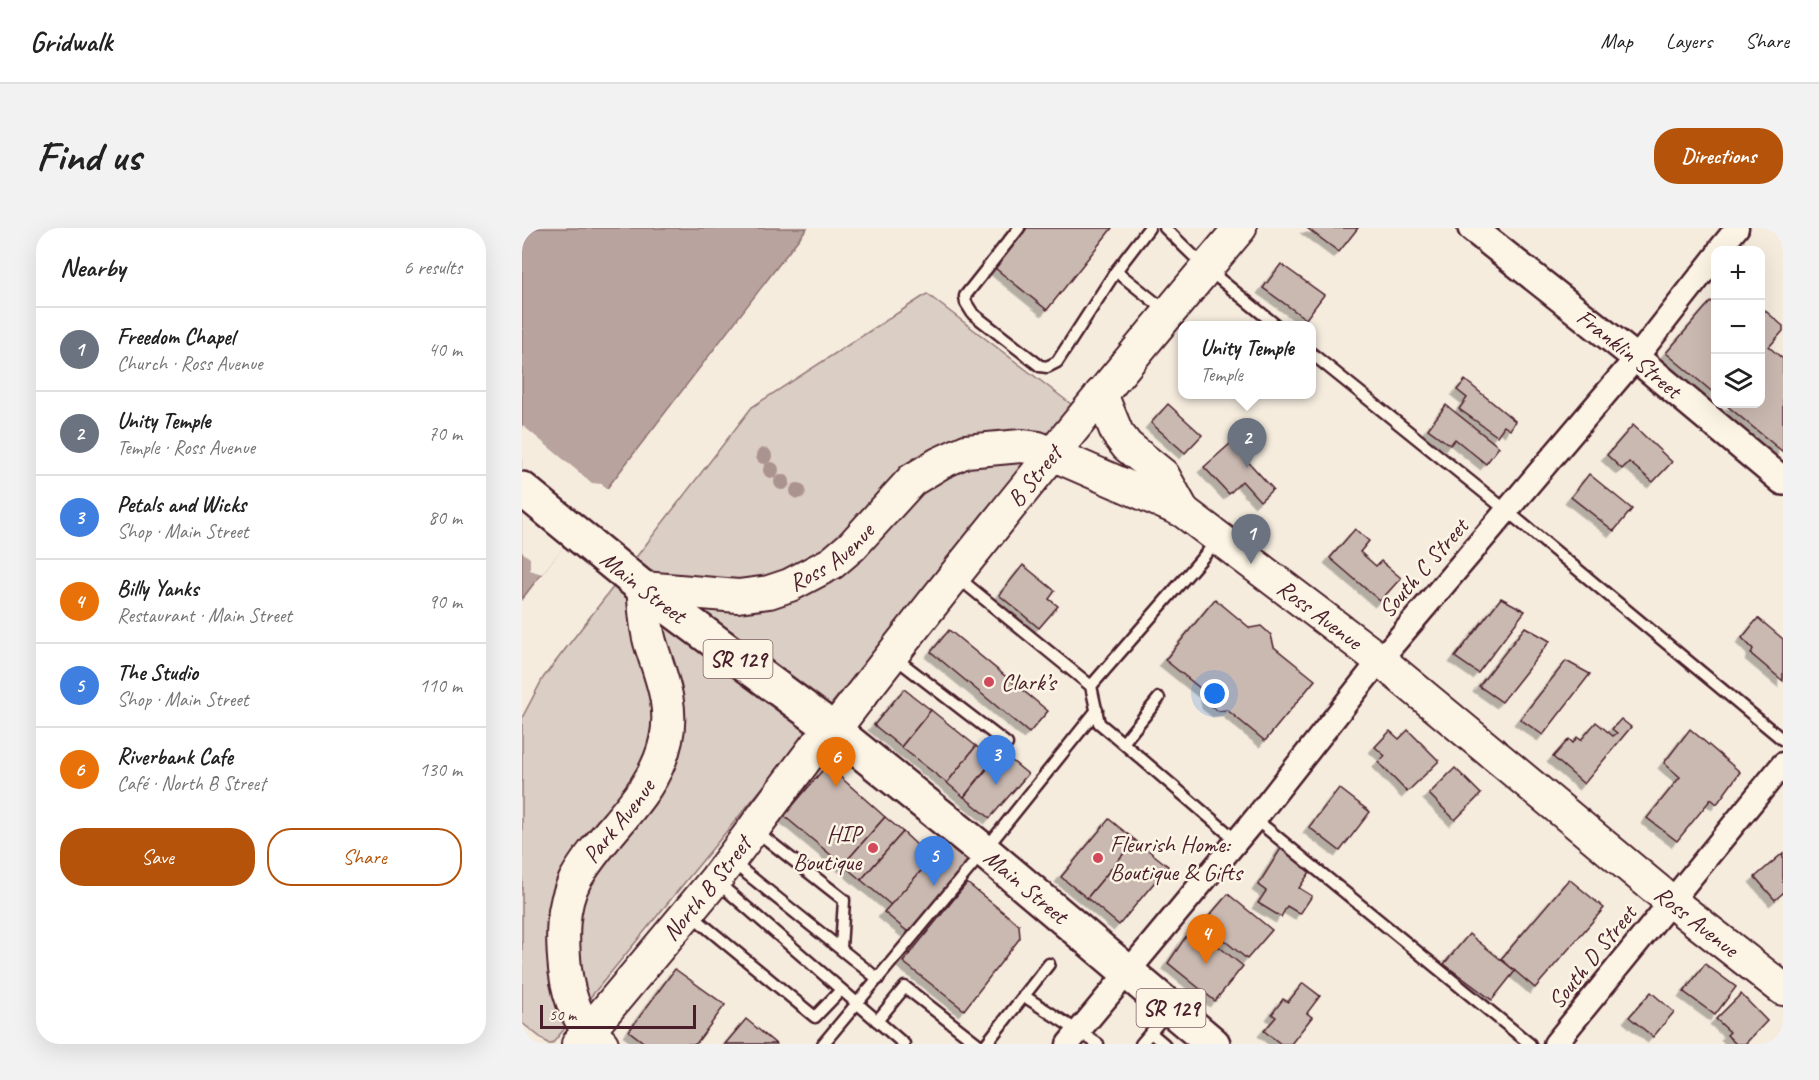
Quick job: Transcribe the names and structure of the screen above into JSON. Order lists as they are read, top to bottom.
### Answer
{
  "streets": {
    "main road": [
      "B Street",
      "Ross Avenue",
      "Main Street",
      "SR 129",
      "Park Avenue",
      "North B Street"
    ],
    "street": ["Franklin Street", "South C Street", "South D Street"]
  },
  "crossings": [
    ["Franklin Street", "South C Street"],
    ["B Street", "Ross Avenue"],
    ["B Street", "Main Street"],
    ["B Street", "North B Street"],
    ["Ross Avenue", "South C Street"],
    ["Ross Avenue", "Main Street"],
    ["Ross Avenue", "Park Avenue"],
    ["Ross Avenue", "South D Street"],
    ["South C Street", "Main Street"],
    ["Main Street", "Park Avenue"],
    ["Main Street", "North B Street"],
    ["Park Avenue", "North B Street"]
  ],
  "places": ["Clark’s", "HIP Boutique", "Fleurish Home: Boutique & Gifts"],
  "scale_bar": "50 m",
  "page": {
    "header": "Gridwalk",
    "nav": ["Map", "Layers", "Share"],
    "buttons": [
      "Directions",
      ["Save", "Share"]
    ],
    "title": "Find us",
    "heading": ["Nearby", "6 results"],
    "map_buttons": ["+", "−"],
    "list": [
      {
        "mark": "1",
        "name": "Freedom Chapel",
        "note": "Church · Ross Avenue",
        "value": "40 m"
      },
      {
        "mark": "2",
        "name": "Unity Temple",
        "note": "Temple · Ross Avenue",
        "value": "70 m"
      },
      {
        "mark": "3",
        "name": "Petals and Wicks",
        "note": "Shop · Main Street",
        "value": "80 m"
      },
      {
        "mark": "4",
        "name": "Billy Yanks",
        "note": "Restaurant · Main Street",
        "value": "90 m"
      },
      {
        "mark": "5",
        "name": "The Studio",
        "note": "Shop · Main Street",
        "value": "110 m"
      },
      {
        "mark": "6",
        "name": "Riverbank Cafe",
        "note": "Café · North B Street",
        "value": "130 m"
      }
    ],
    "popup": ["Unity Temple", "Temple"],
    "pins": [
      "2",
      "1",
      "3",
      "6",
      "5",
      "4"
    ],
    "scale": "50 m"
  }
}
